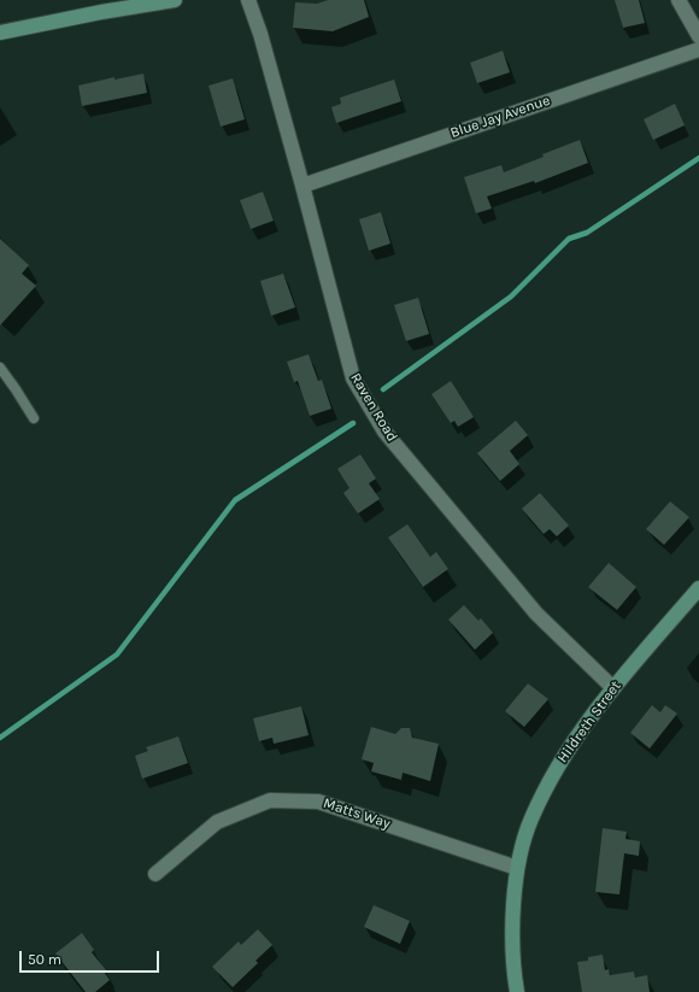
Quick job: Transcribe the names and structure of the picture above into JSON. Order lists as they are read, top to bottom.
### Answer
{
  "streets": {
    "street": [
      "Blue Jay Avenue",
      "Raven Road",
      "Hildreth Street",
      "Matts Way"
    ]
  },
  "crossings": [
    ["Blue Jay Avenue", "Raven Road"],
    ["Raven Road", "Hildreth Street"],
    ["Hildreth Street", "Matts Way"]
  ],
  "scale_bar": "50 m"
}
